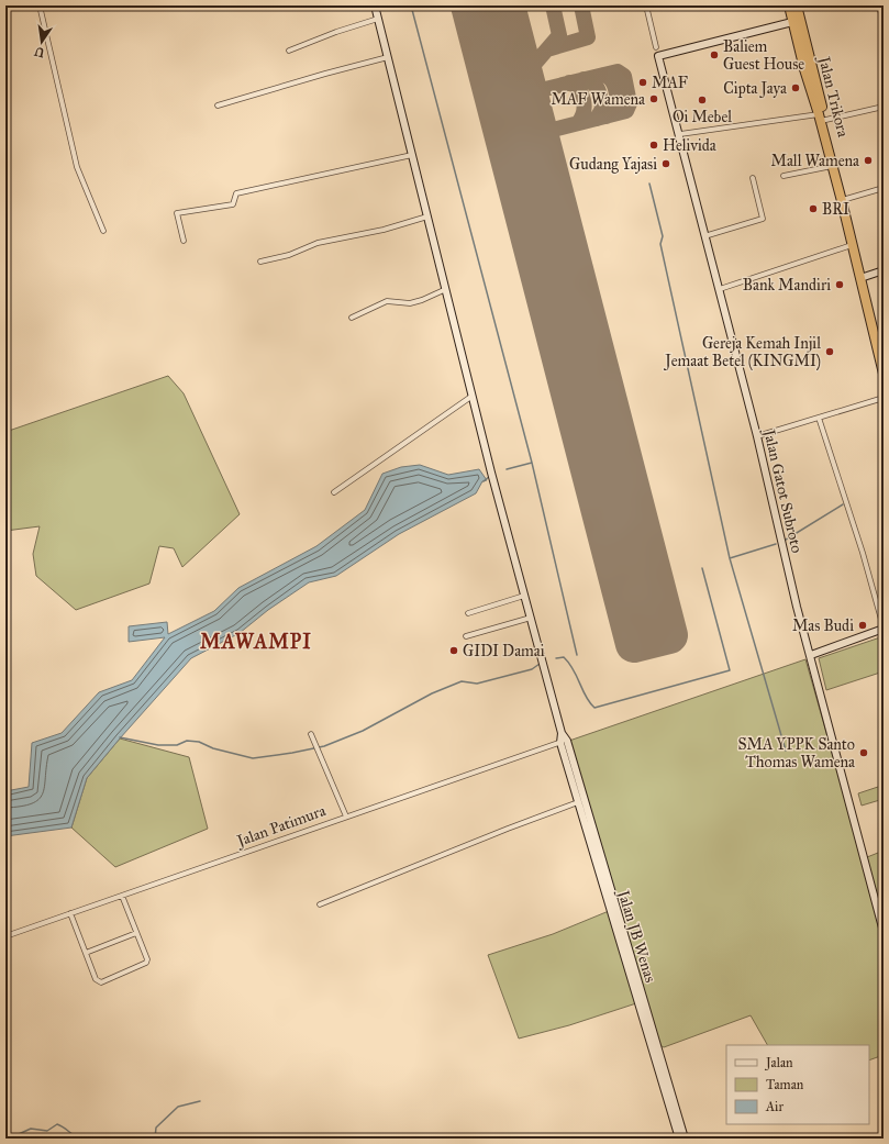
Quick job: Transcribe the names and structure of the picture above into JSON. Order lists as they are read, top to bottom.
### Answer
{
  "streets": {
    "highway": ["Jalan Trikora"],
    "main road": ["Jalan Gatot Subroto", "Jalan JB Wenas"],
    "street": ["Jalan Patimura"]
  },
  "crossings": [
    ["Jalan Trikora", "Jalan Gatot Subroto"],
    ["Jalan Patimura", "Jalan JB Wenas"]
  ],
  "districts": ["MAWAMPI"],
  "places": [
    "Baliem Guest House",
    "MAF",
    "Cipta Jaya",
    "MAF Wamena",
    "Oi Mebel",
    "Helivida",
    "Mall Wamena",
    "Gudang Yajasi",
    "BRI",
    "Bank Mandiri",
    "Gereja Kemah Injil Jemaat Betel (KINGMI)",
    "Mas Budi",
    "GIDI Damai",
    "SMA YPPK Santo Thomas Wamena"
  ],
  "legend": ["Jalan", "Taman", "Air"],
  "north": "bottom"
}
